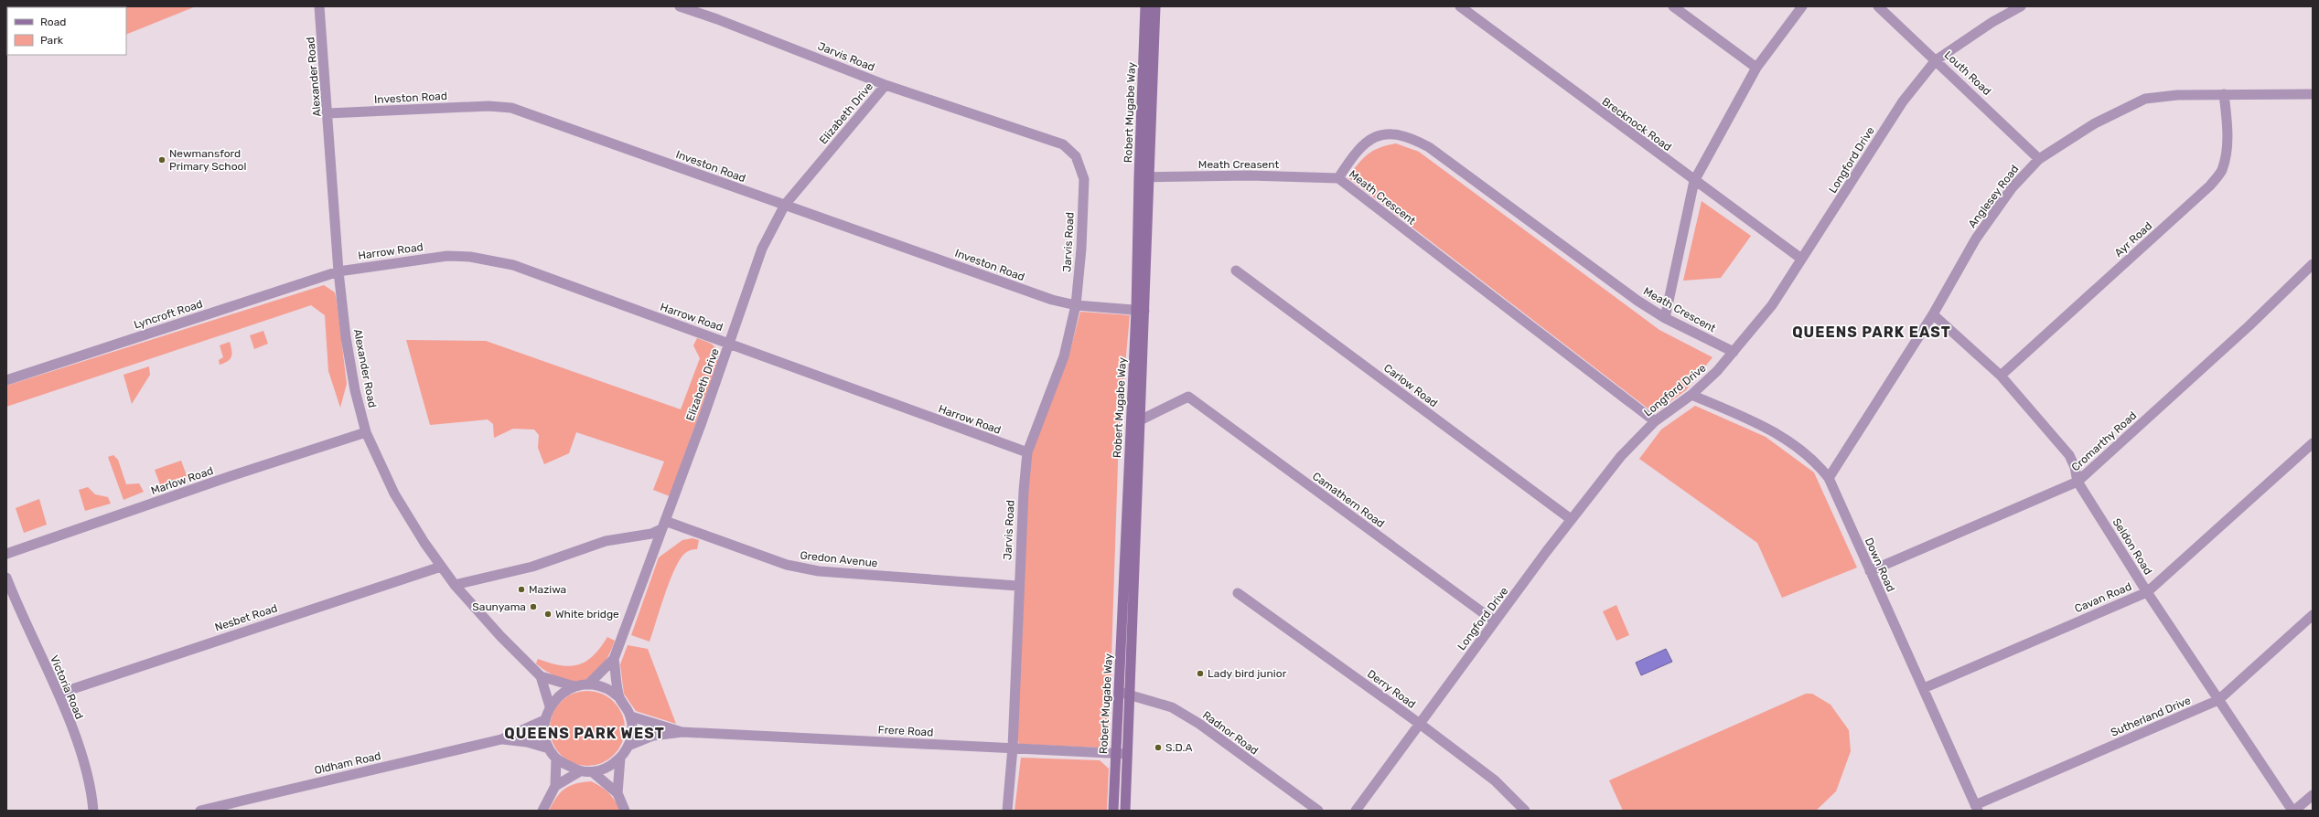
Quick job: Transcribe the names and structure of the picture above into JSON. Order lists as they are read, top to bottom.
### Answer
{
  "streets": {
    "main road": ["Robert Mugabe Way"],
    "street": [
      "Jarvis Road",
      "Louth Road",
      "Alexander Road",
      "Investon Road",
      "Elizabeth Drive",
      "Brecknock Road",
      "Longford Drive",
      "Meath Creasent",
      "Anglesey Road",
      "Meath Crescent",
      "Ayr Road",
      "Harrow Road",
      "Lyncroft Road",
      "Carlow Road",
      "Cromarthy Road",
      "Marlow Road",
      "Camathern Road",
      "Seldon Road",
      "Gredon Avenue",
      "Down Road",
      "Cavan Road",
      "Nesbet Road",
      "Victoria Road",
      "Derry Road",
      "Sutherland Drive",
      "Frere Road",
      "Radnor Road",
      "Oldham Road"
    ]
  },
  "crossings": [
    ["Jarvis Road", "Investon Road"],
    ["Jarvis Road", "Elizabeth Drive"],
    ["Jarvis Road", "Harrow Road"],
    ["Jarvis Road", "Gredon Avenue"],
    ["Jarvis Road", "Frere Road"],
    ["Louth Road", "Longford Drive"],
    ["Louth Road", "Anglesey Road"],
    ["Alexander Road", "Investon Road"],
    ["Alexander Road", "Elizabeth Drive"],
    ["Alexander Road", "Harrow Road"],
    ["Alexander Road", "Lyncroft Road"],
    ["Alexander Road", "Marlow Road"],
    ["Alexander Road", "Nesbet Road"],
    ["Alexander Road", "Frere Road"],
    ["Alexander Road", "Oldham Road"],
    ["Investon Road", "Robert Mugabe Way"],
    ["Investon Road", "Elizabeth Drive"],
    ["Robert Mugabe Way", "Meath Creasent"],
    ["Robert Mugabe Way", "Camathern Road"],
    ["Robert Mugabe Way", "Frere Road"],
    ["Robert Mugabe Way", "Radnor Road"],
    ["Elizabeth Drive", "Harrow Road"],
    ["Elizabeth Drive", "Gredon Avenue"],
    ["Elizabeth Drive", "Frere Road"],
    ["Elizabeth Drive", "Oldham Road"],
    ["Brecknock Road", "Longford Drive"],
    ["Longford Drive", "Meath Crescent"],
    ["Longford Drive", "Carlow Road"],
    ["Longford Drive", "Camathern Road"],
    ["Longford Drive", "Down Road"],
    ["Longford Drive", "Derry Road"],
    ["Meath Creasent", "Meath Crescent"],
    ["Anglesey Road", "Ayr Road"],
    ["Anglesey Road", "Seldon Road"],
    ["Anglesey Road", "Down Road"],
    ["Ayr Road", "Seldon Road"],
    ["Harrow Road", "Lyncroft Road"],
    ["Cromarthy Road", "Seldon Road"],
    ["Cromarthy Road", "Down Road"],
    ["Seldon Road", "Cavan Road"],
    ["Seldon Road", "Sutherland Drive"],
    ["Down Road", "Cavan Road"],
    ["Down Road", "Sutherland Drive"],
    ["Nesbet Road", "Victoria Road"],
    ["Frere Road", "Oldham Road"]
  ],
  "districts": ["QUEENS PARK EAST", "QUEENS PARK WEST"],
  "places": [
    "Newmansford Primary School",
    "Maziwa",
    "Saunyama",
    "White bridge",
    "Lady bird junior",
    "S.D.A"
  ],
  "legend": ["Road", "Park"]
}
